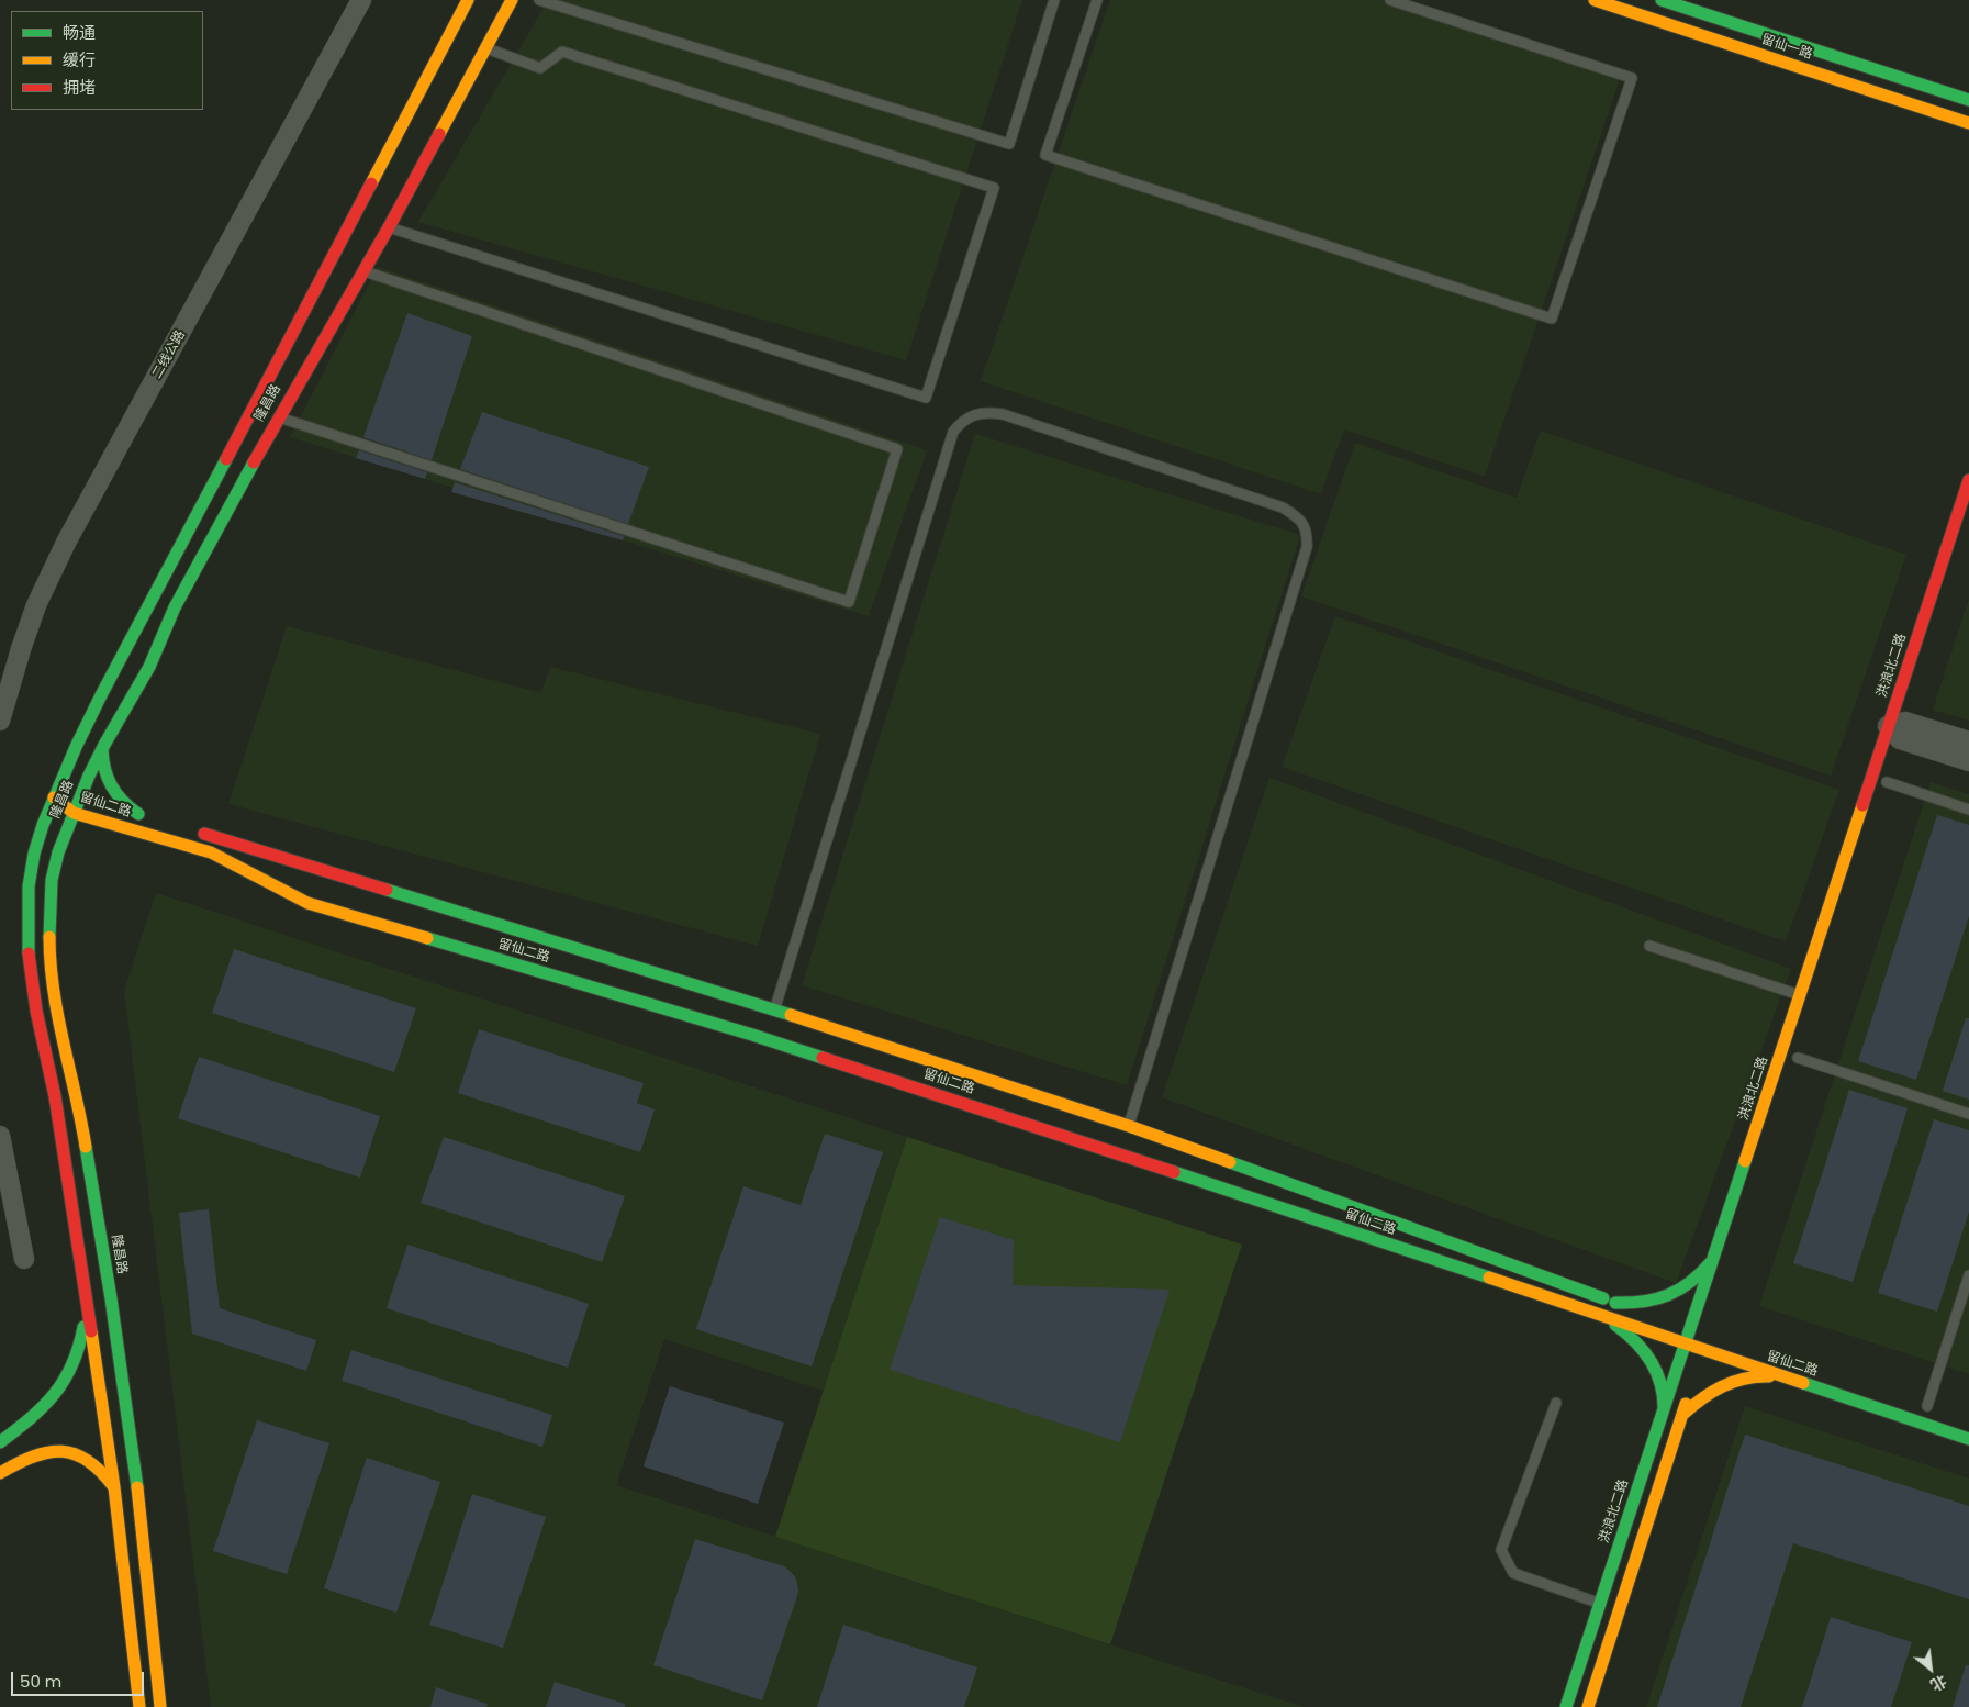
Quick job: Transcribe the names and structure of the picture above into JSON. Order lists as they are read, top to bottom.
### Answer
{
  "streets": {
    "street": [
      "留仙一路",
      "二线公路",
      "隆昌路",
      "洪浪北二路",
      "留仙二路"
    ]
  },
  "crossings": [
    ["隆昌路", "留仙二路"],
    ["洪浪北二路", "留仙二路"]
  ],
  "legend": ["畅通", "缓行", "拥堵"],
  "scale_bar": "50 m",
  "north": "bottom right"
}
